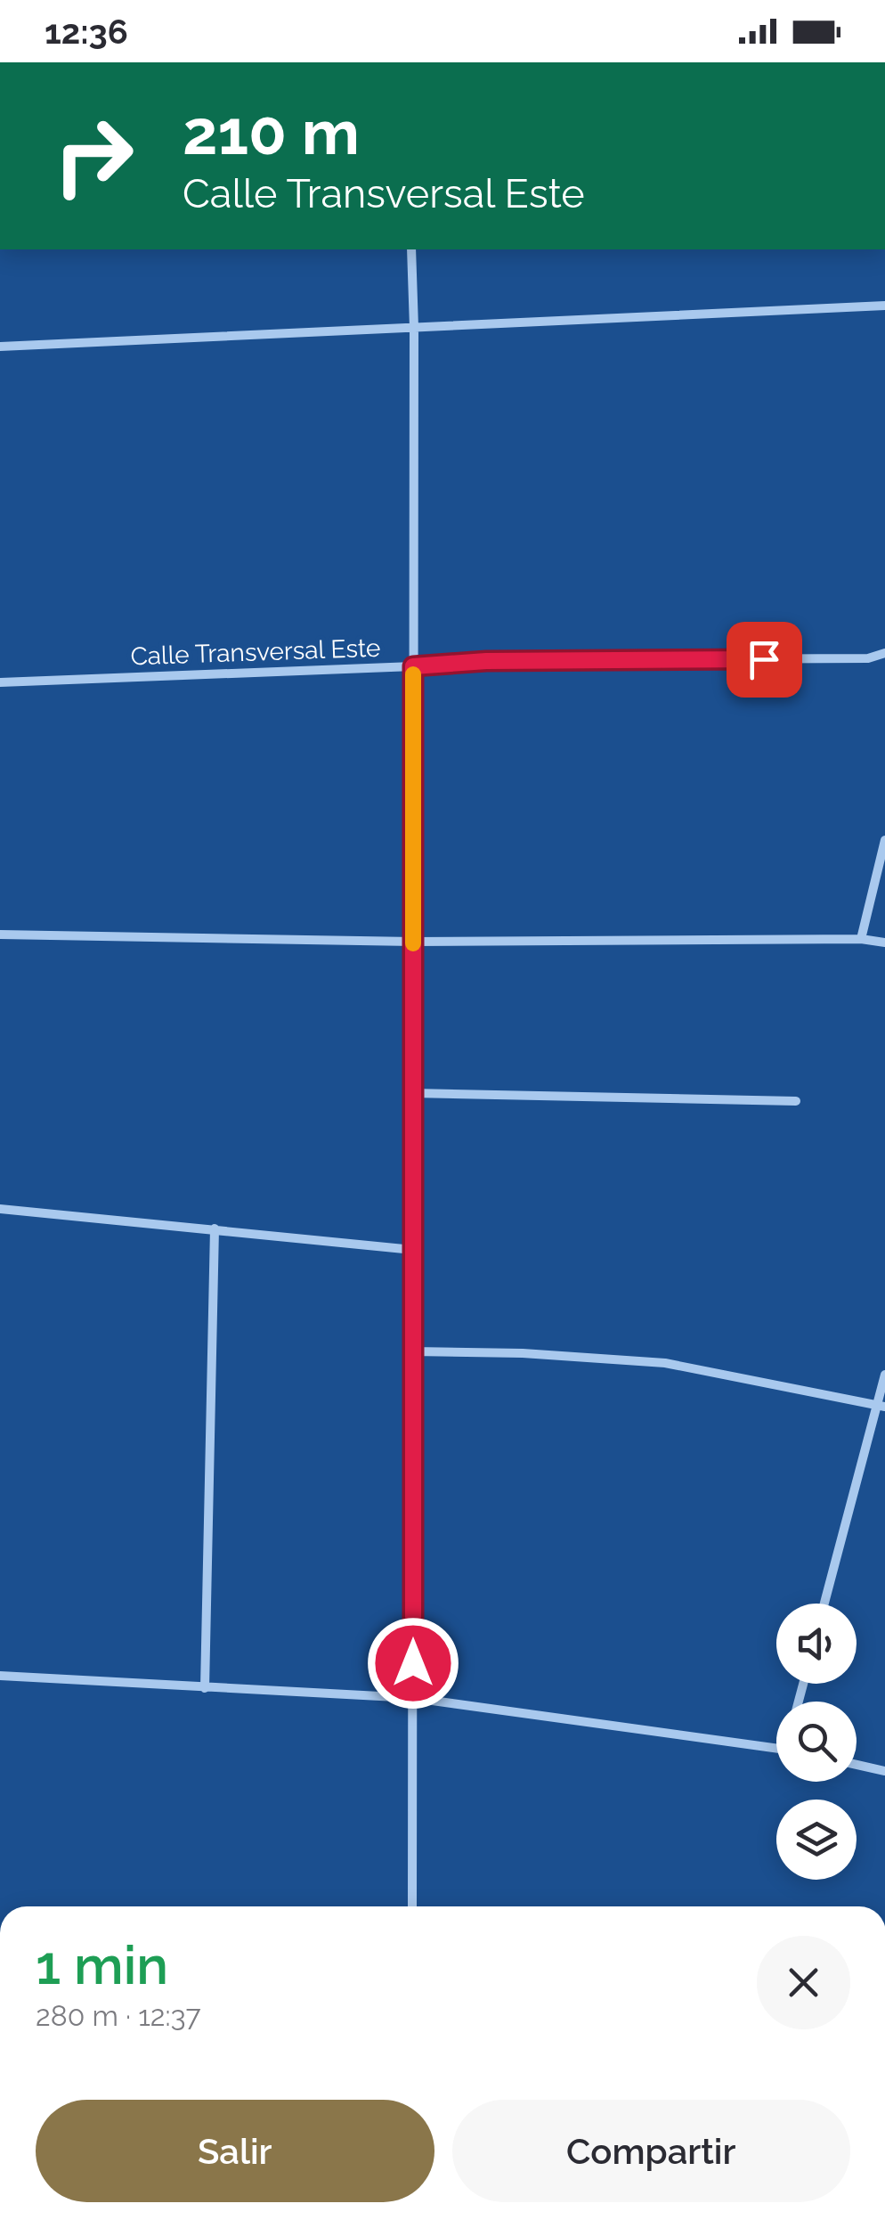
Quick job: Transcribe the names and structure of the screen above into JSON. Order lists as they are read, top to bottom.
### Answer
{
  "streets": {
    "street": ["Calle Transversal Este"]
  },
  "page": {
    "status": "12:36",
    "turn": ["210 m", "Calle Transversal Este"],
    "heading": ["1 min", "280 m · 12:37"],
    "buttons": ["Salir", "Compartir"]
  }
}
